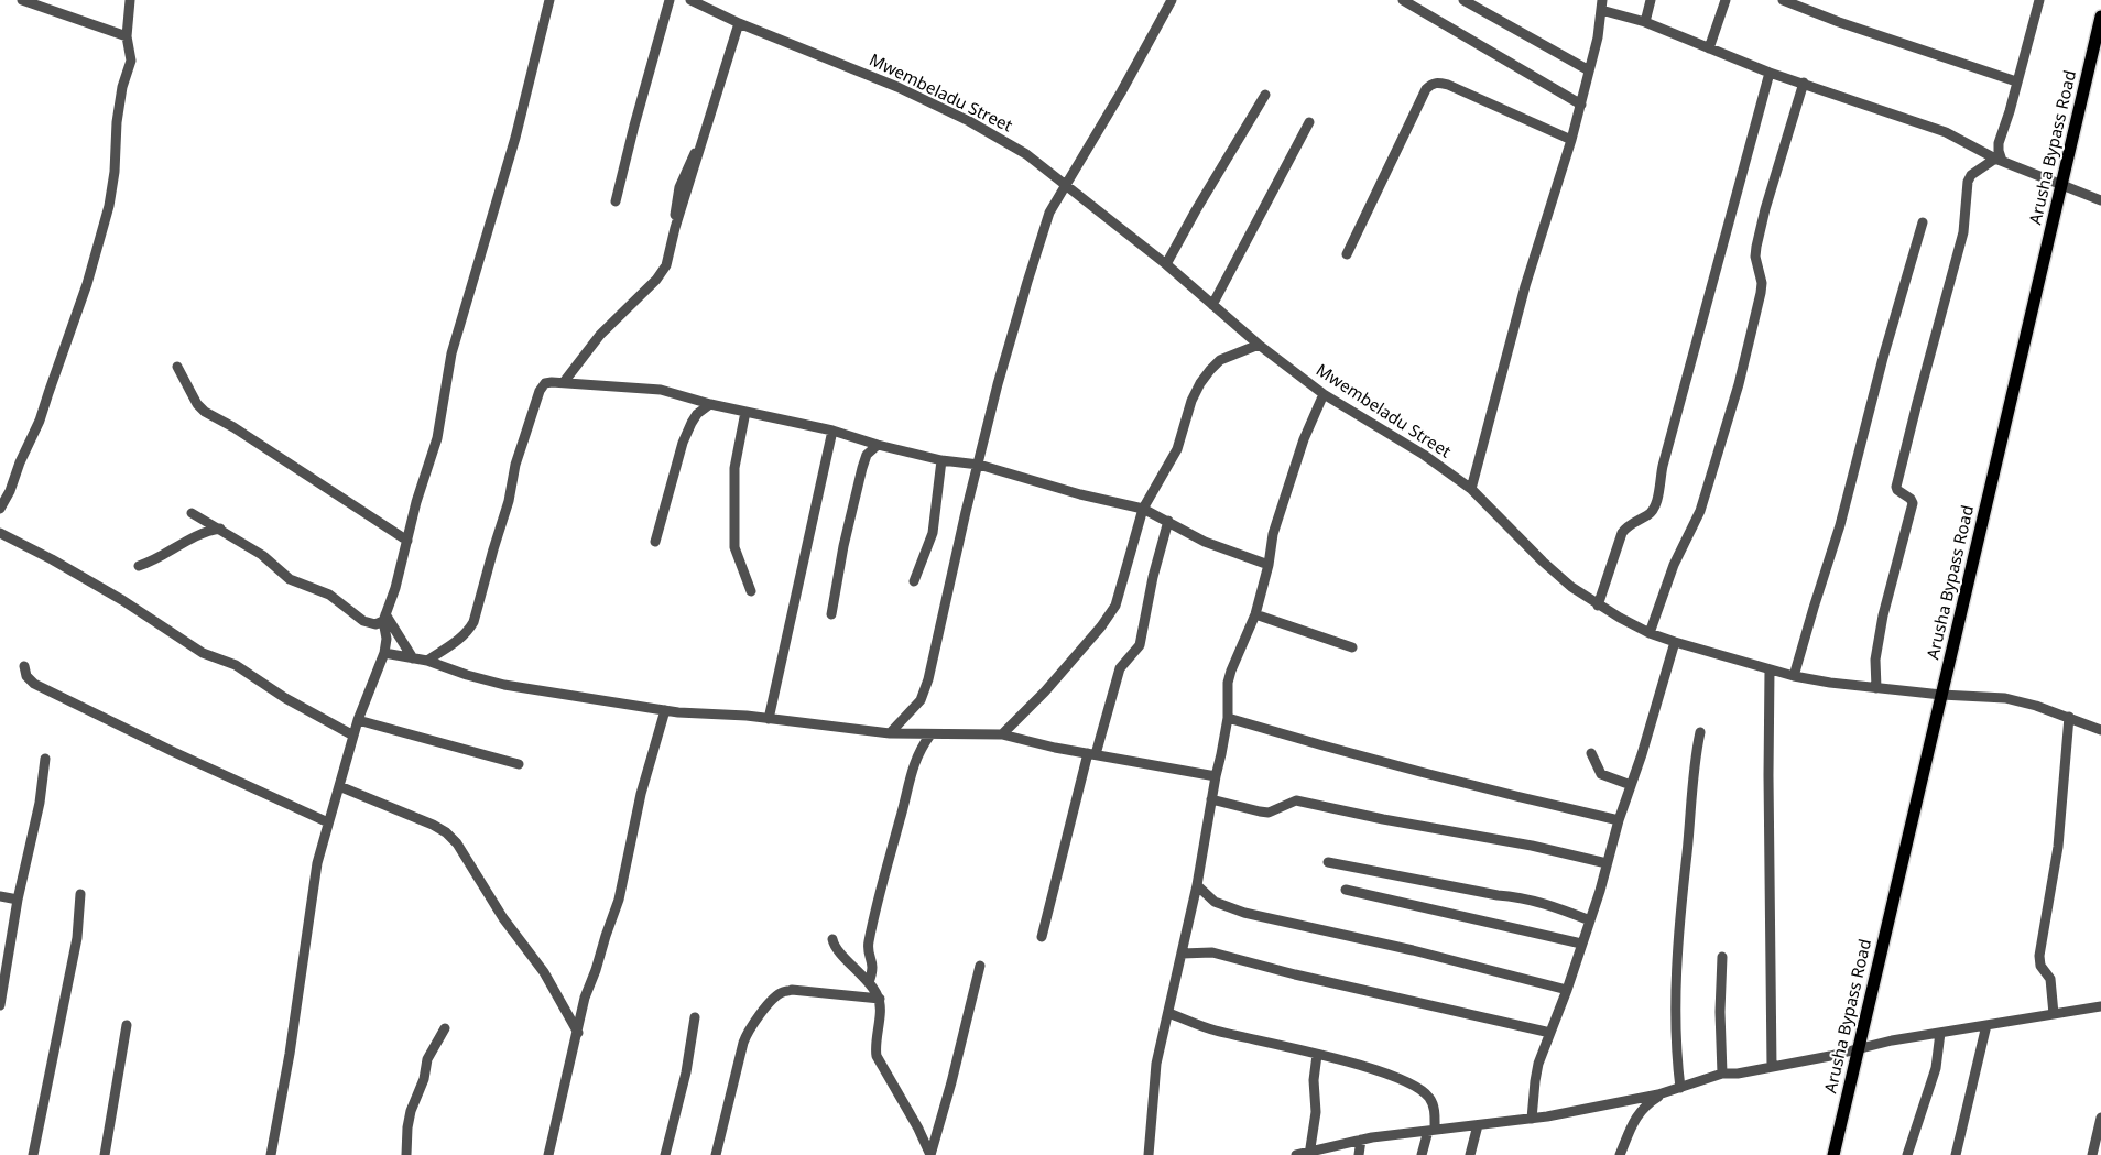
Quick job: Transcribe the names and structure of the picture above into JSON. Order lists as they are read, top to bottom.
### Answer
{
  "streets": {
    "main road": ["Arusha Bypass Road"],
    "street": ["Mwembeladu Street"]
  },
  "crossings": [
    ["Mwembeladu Street", "Arusha Bypass Road"]
  ]
}
